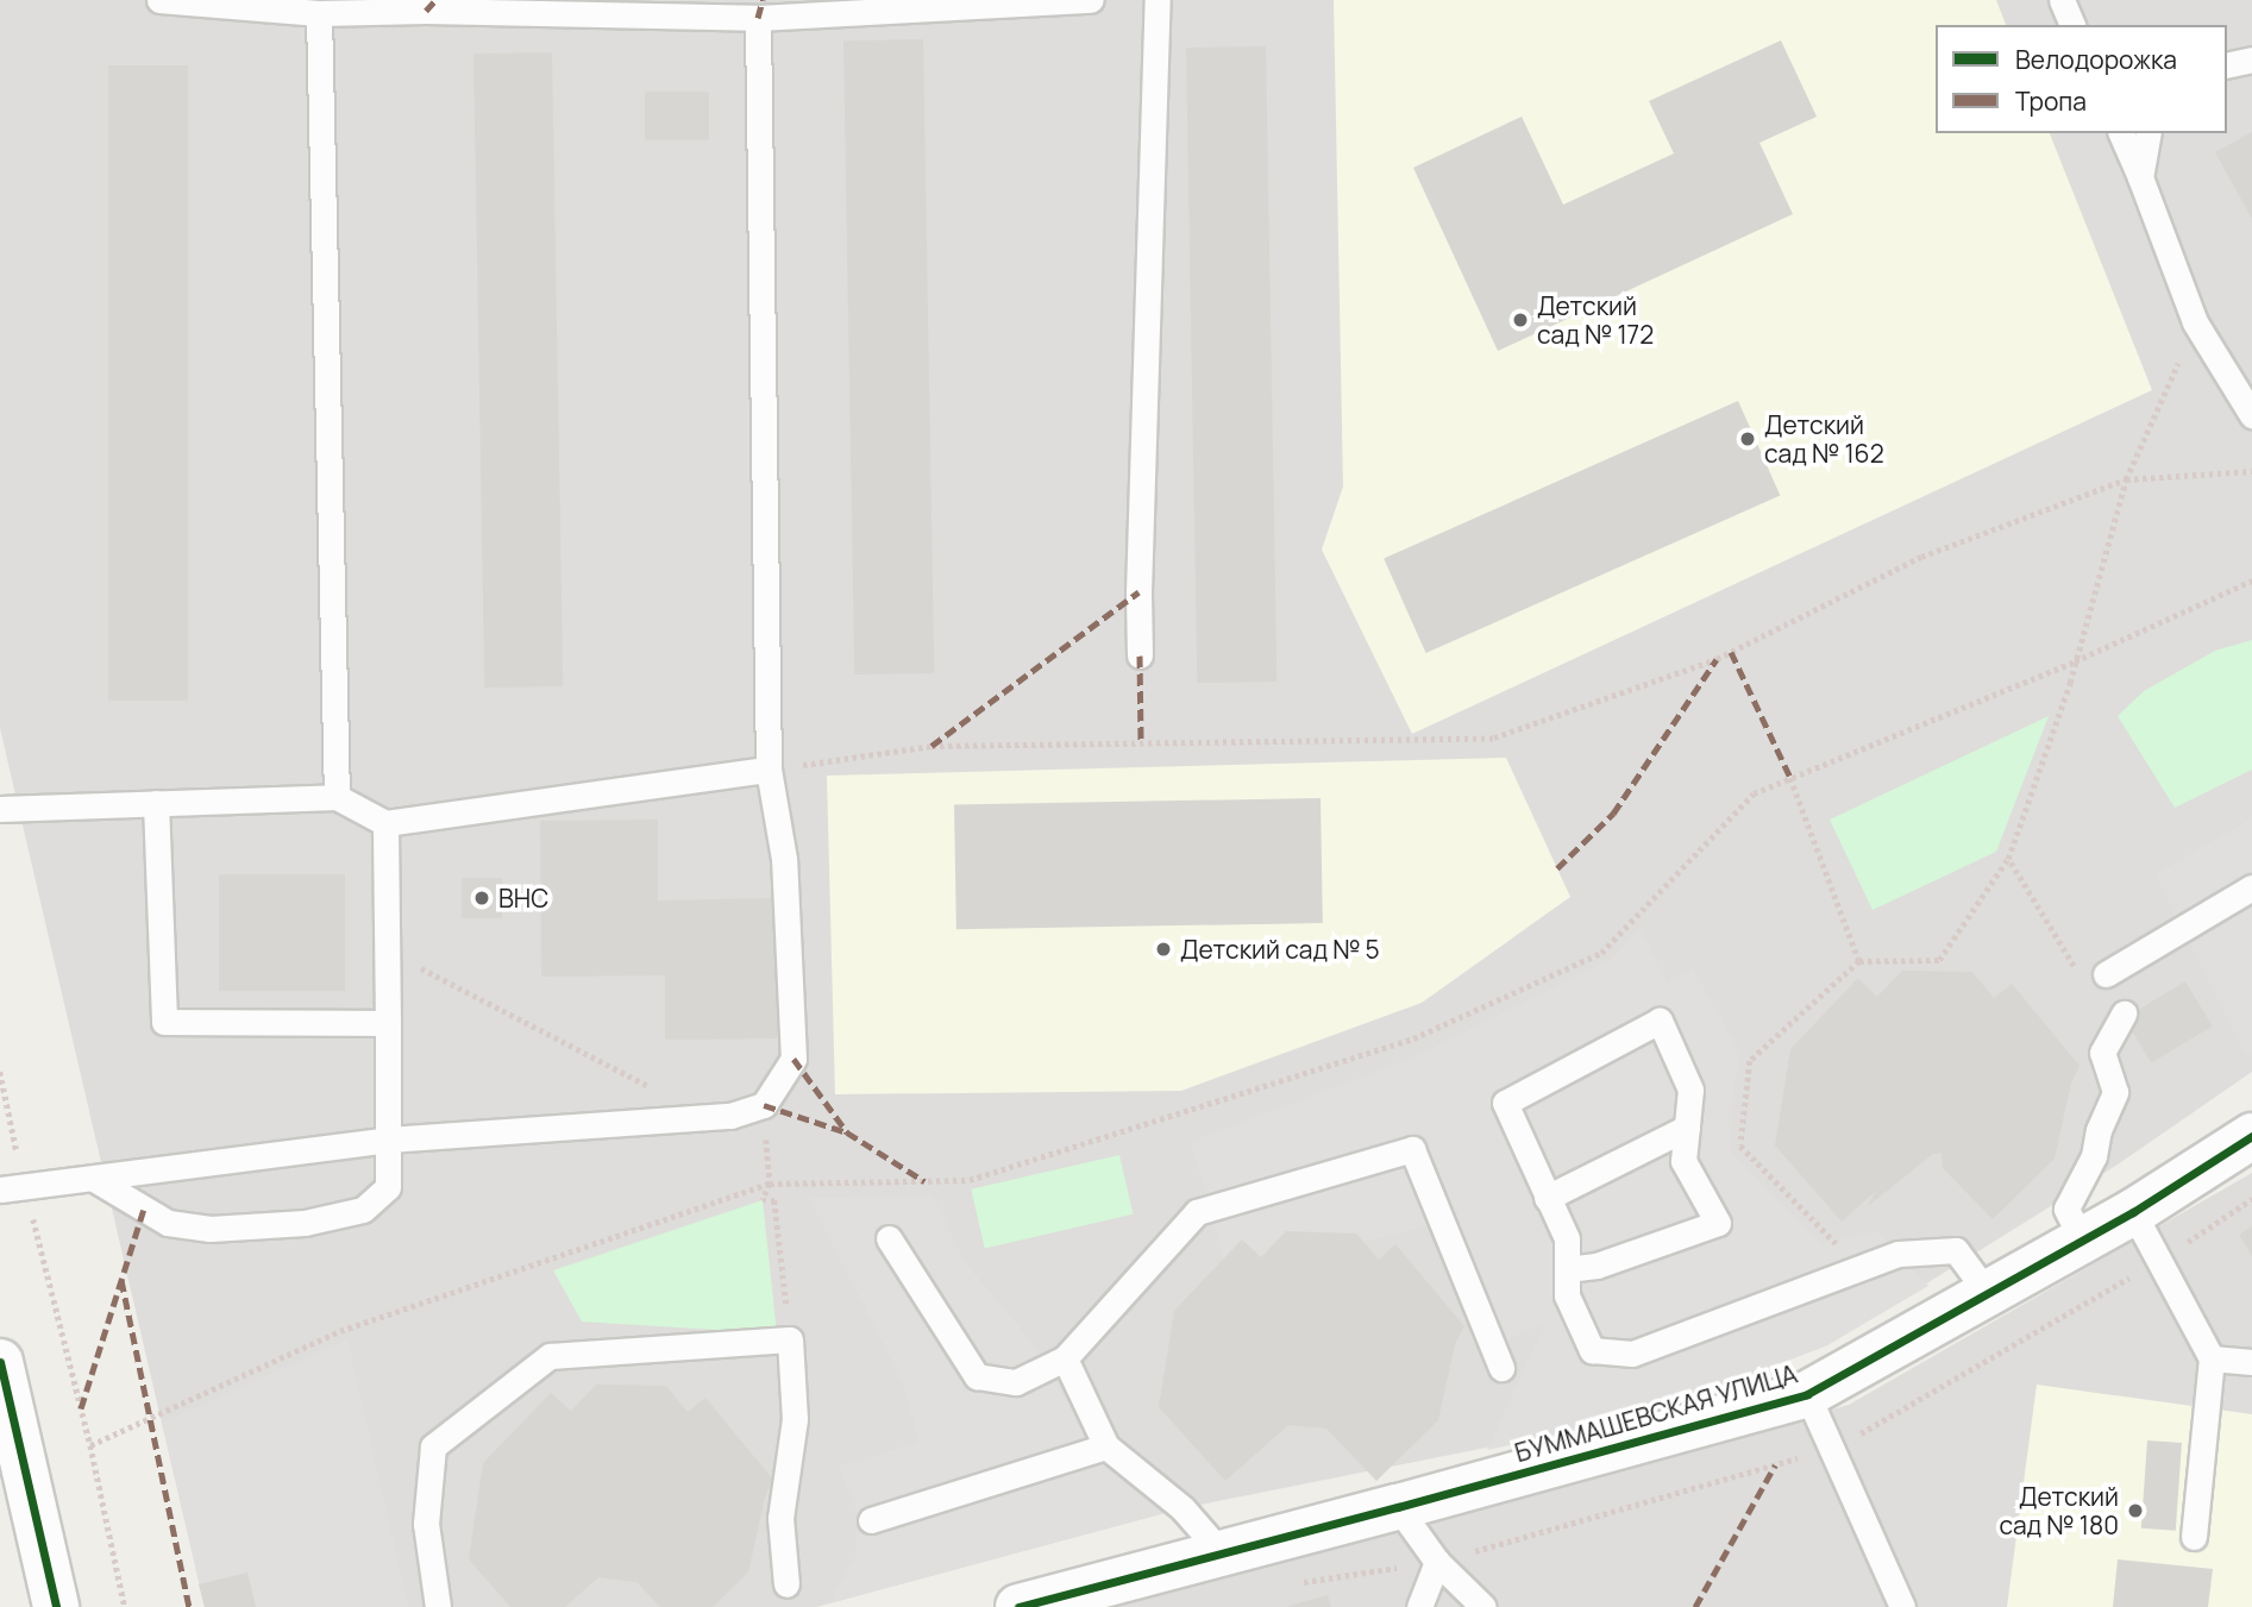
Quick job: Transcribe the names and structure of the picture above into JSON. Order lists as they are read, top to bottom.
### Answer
{
  "streets": {
    "street": ["БУММАШЕВСКАЯ УЛИЦА"]
  },
  "places": [
    "Детский сад № 172",
    "Детский сад № 162",
    "ВНС",
    "Детский сад № 5",
    "Детский сад № 180"
  ],
  "legend": ["Велодорожка", "Тропа"]
}
